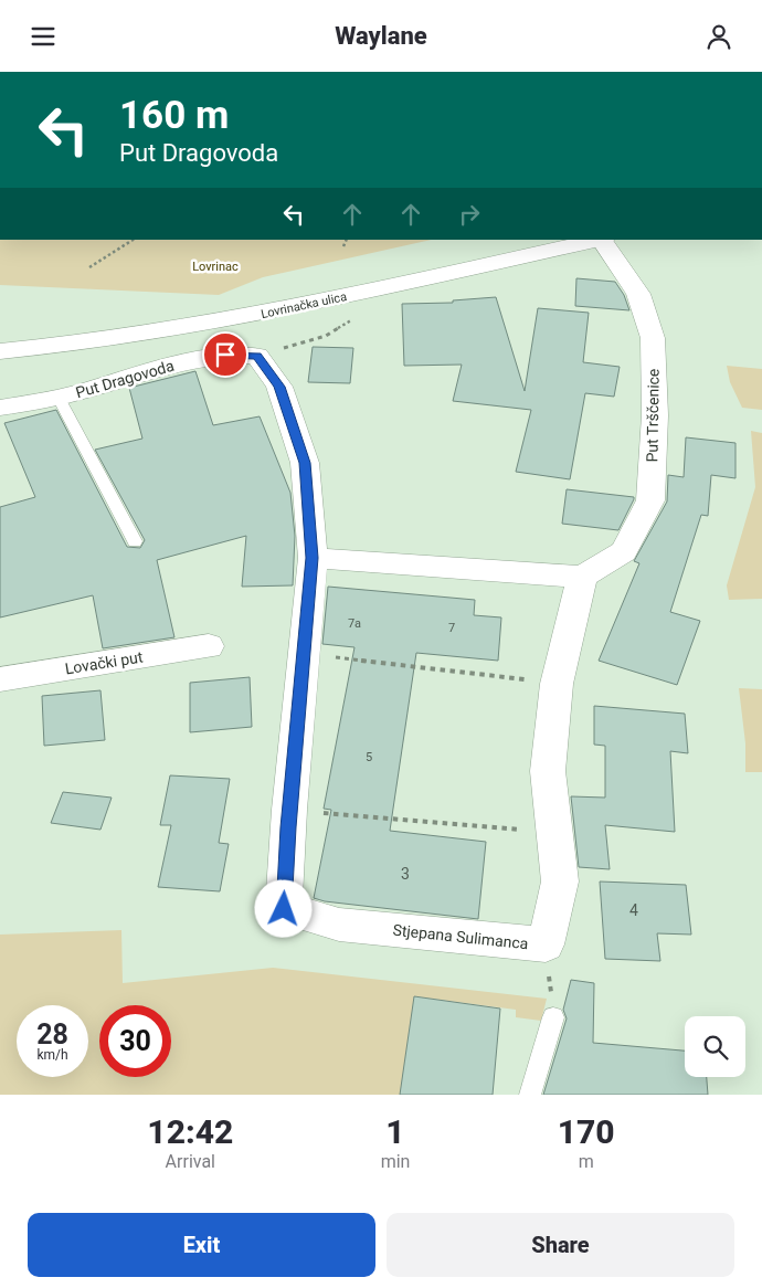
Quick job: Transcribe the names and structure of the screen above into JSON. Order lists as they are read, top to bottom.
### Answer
{
  "streets": {
    "street": [
      "Lovrinačka ulica",
      "Put Dragovoda",
      "Put Trščenice",
      "Lovački put",
      "Stjepana Sulimanca"
    ]
  },
  "crossings": [
    ["Lovrinačka ulica", "Put Trščenice"],
    ["Put Dragovoda", "Stjepana Sulimanca"],
    ["Put Trščenice", "Stjepana Sulimanca"]
  ],
  "parks": ["Lovrinac"],
  "house_numbers": [
    "7a",
    "7",
    "5",
    "3",
    "4"
  ],
  "page": {
    "header": "Waylane",
    "turn": ["160 m", "Put Dragovoda"],
    "speed": "28 km/h",
    "limit": "30",
    "eta": [
      "12:42",
      "Arrival",
      "1",
      "min",
      "170",
      "m"
    ],
    "buttons": ["Exit", "Share"]
  }
}
